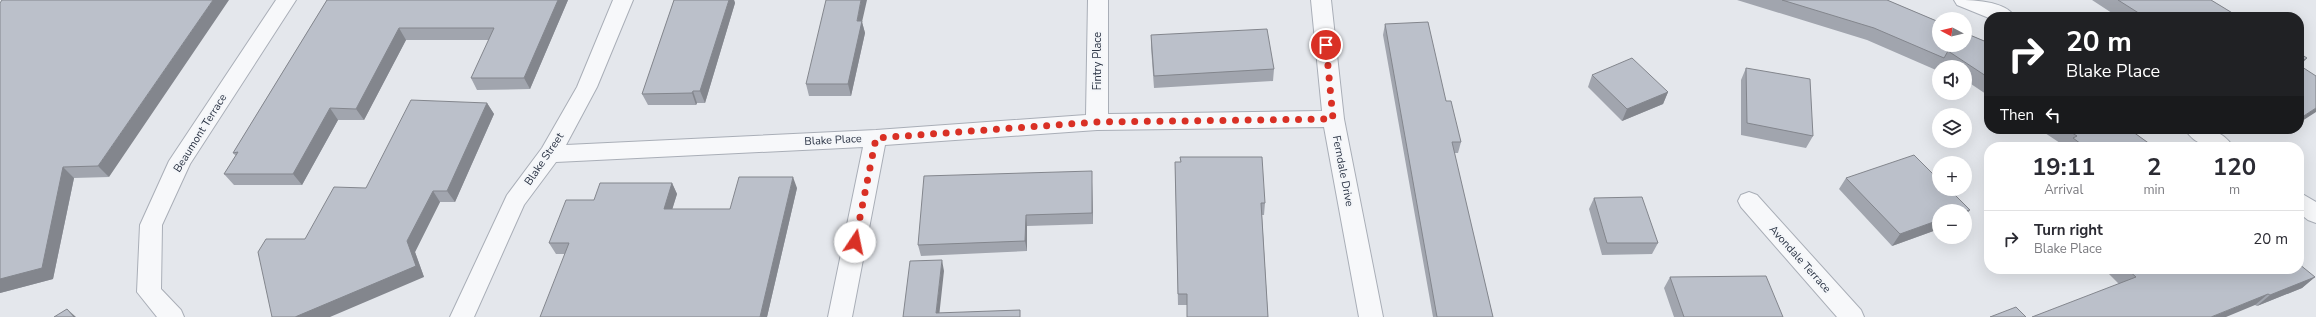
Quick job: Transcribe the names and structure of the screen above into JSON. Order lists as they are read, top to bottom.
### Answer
{
  "streets": {
    "street": [
      "Fintry Place",
      "Beaumont Terrace",
      "Blake Place",
      "Blake Street",
      "Ferndale Drive",
      "Avondale Terrace"
    ]
  },
  "crossings": [
    ["Fintry Place", "Blake Place"],
    ["Blake Place", "Blake Street"],
    ["Blake Place", "Ferndale Drive"]
  ],
  "north": "left",
  "page": {
    "map_buttons": ["+", "−"],
    "turn": ["20 m", "Blake Place"],
    "then": "Then",
    "eta": [
      "19:11",
      "Arrival",
      "2",
      "min",
      "120",
      "m"
    ],
    "list": [
      {
        "name": "Turn right",
        "note": "Blake Place",
        "value": "20 m"
      }
    ]
  }
}
